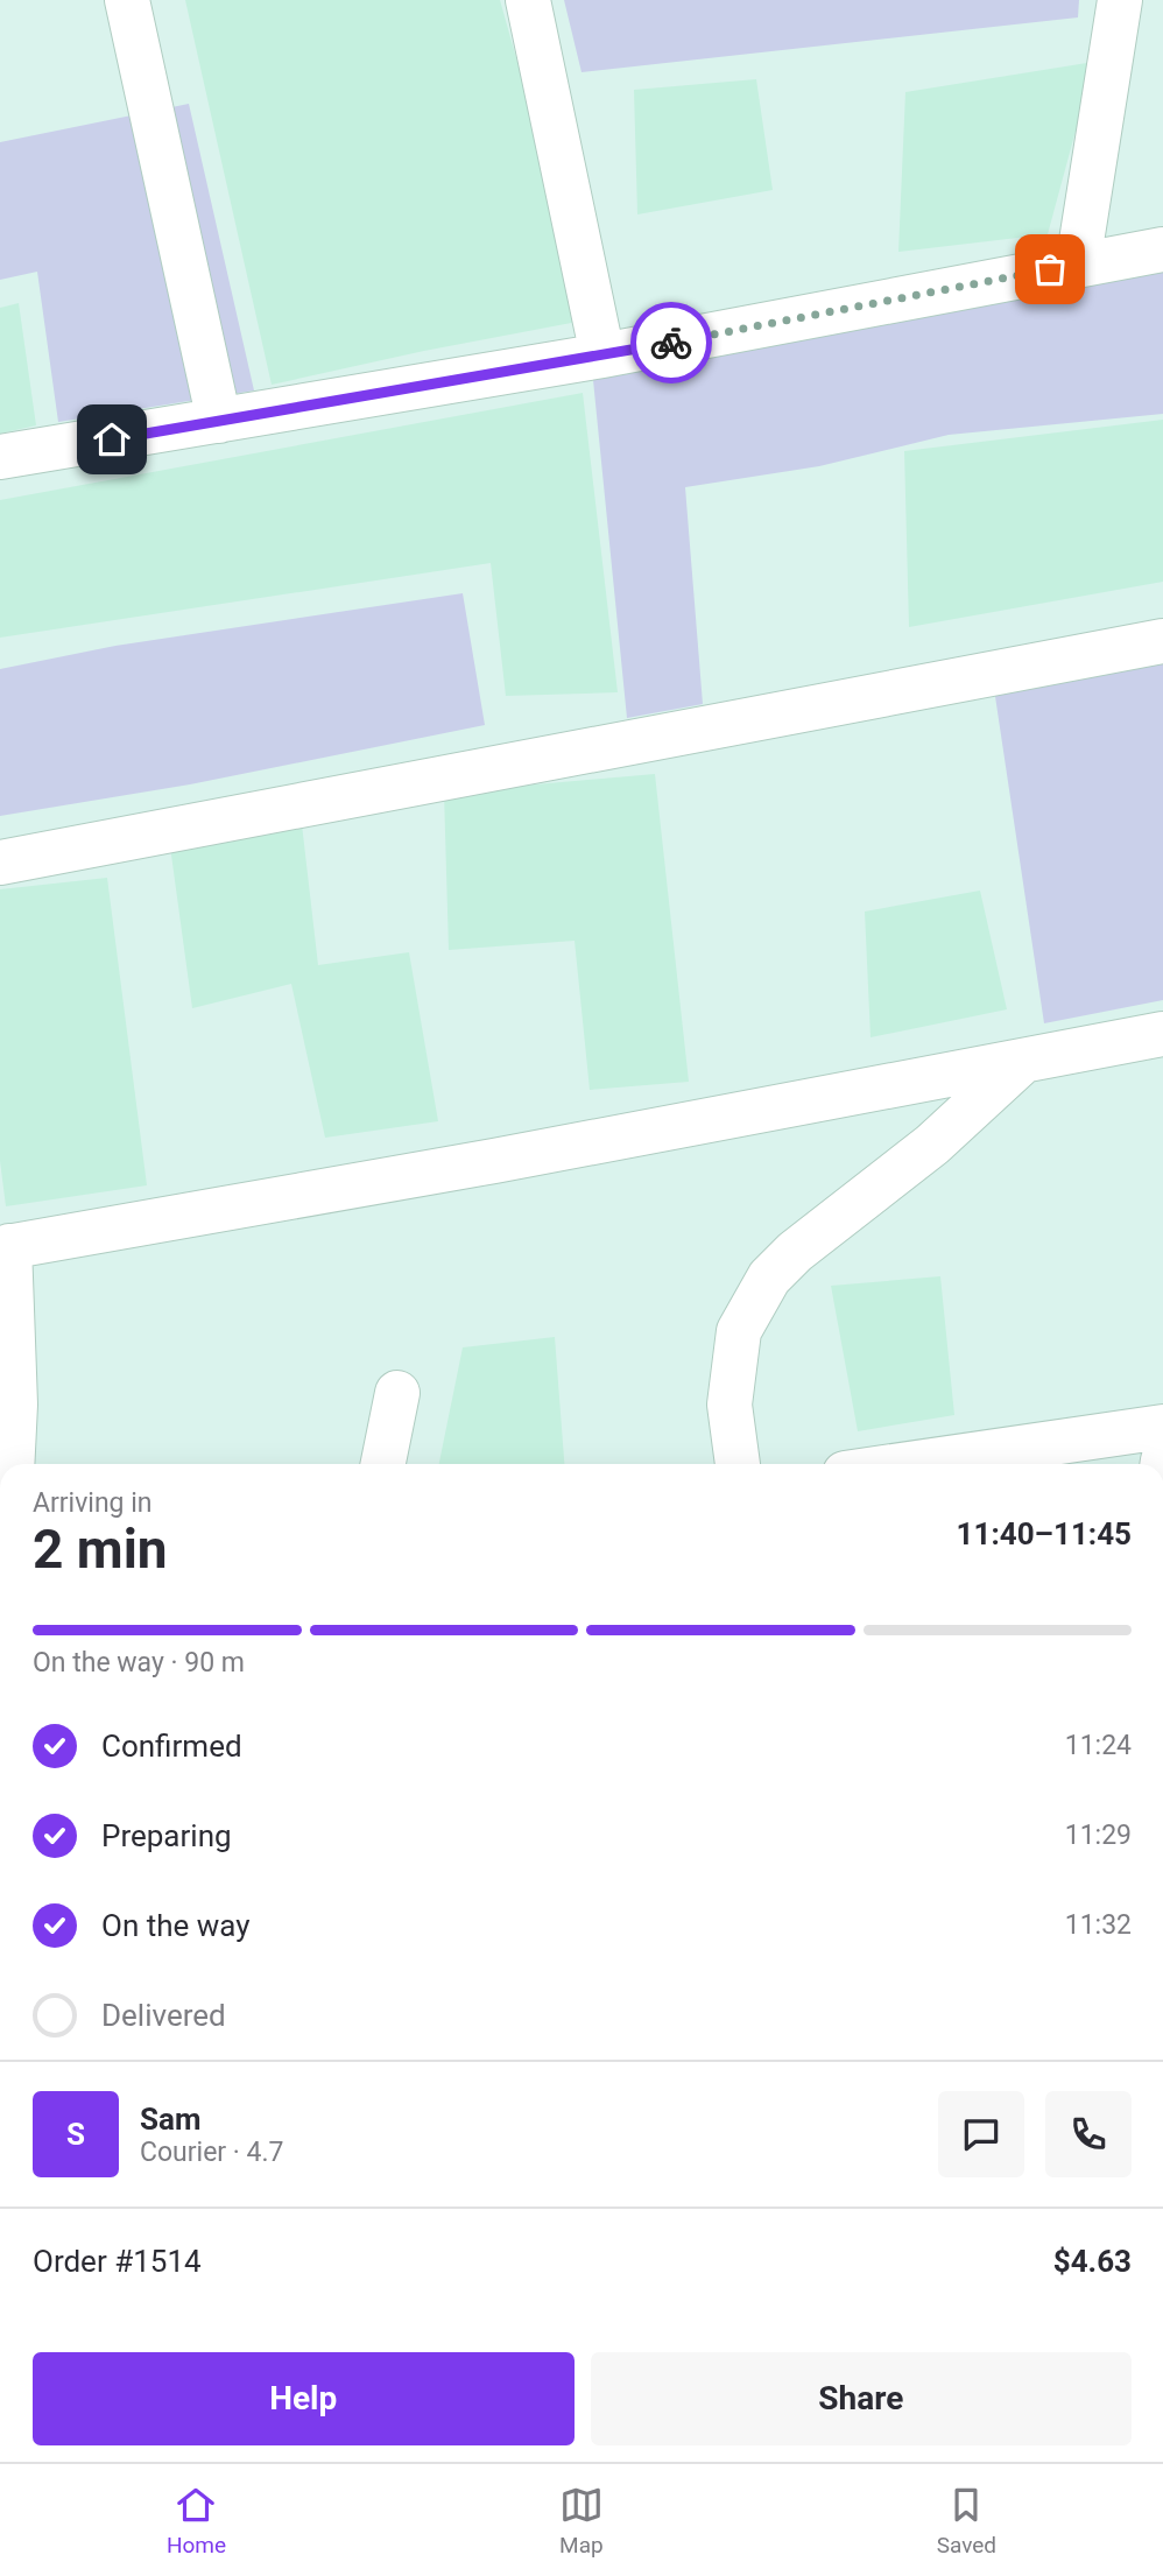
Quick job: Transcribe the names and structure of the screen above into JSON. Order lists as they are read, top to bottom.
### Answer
{
  "page": {
    "heading": ["2 min", "Arriving in", "11:40–11:45"],
    "panel": [
      "Sam",
      "Courier · 4.7",
      "Order #1514",
      "$4.63"
    ],
    "bar": "On the way · 90 m",
    "list": [
      ["Confirmed", "11:24"],
      ["Preparing", "11:29"],
      ["On the way", "11:32"],
      "Delivered"
    ],
    "round": "S",
    "buttons": ["Help", "Share"],
    "tabs": ["Home", "Map", "Saved"]
  }
}
